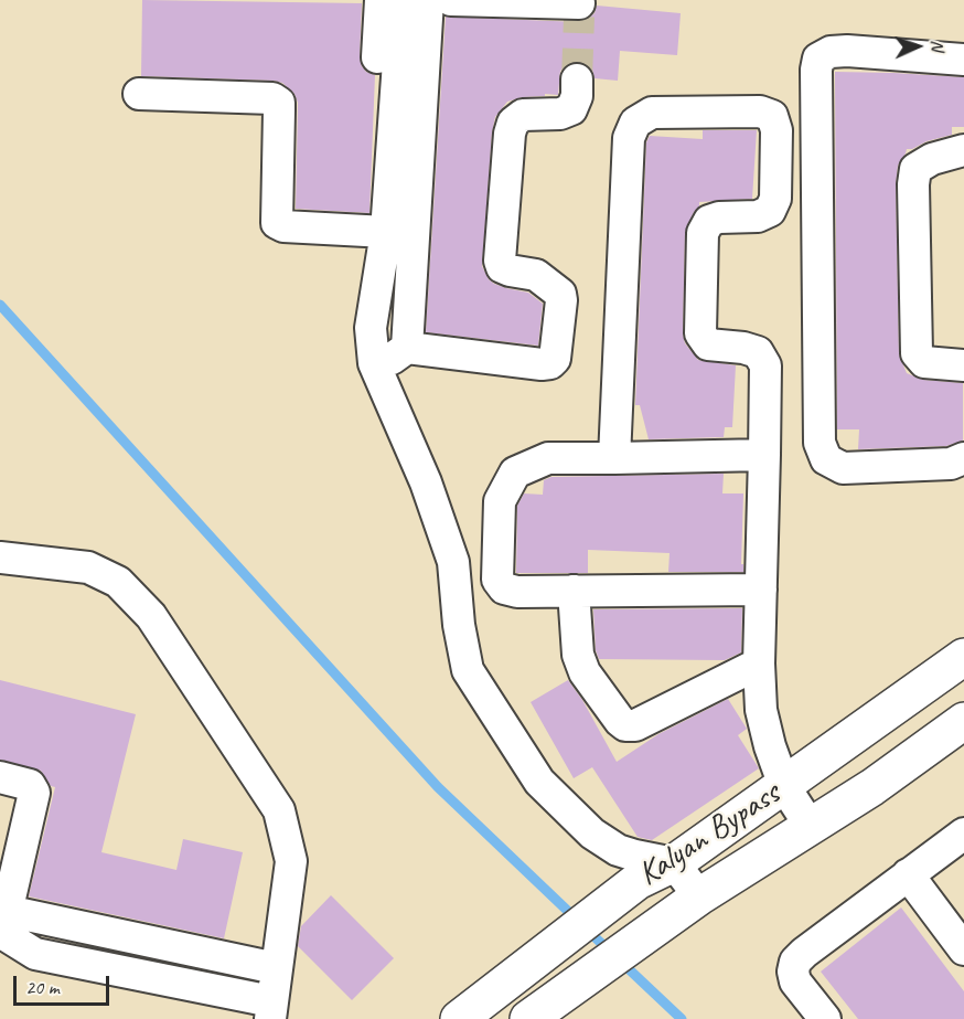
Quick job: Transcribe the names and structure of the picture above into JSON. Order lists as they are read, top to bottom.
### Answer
{
  "streets": {
    "main road": ["Kalyan Bypass"]
  },
  "scale_bar": "20 m",
  "north": "right"
}
